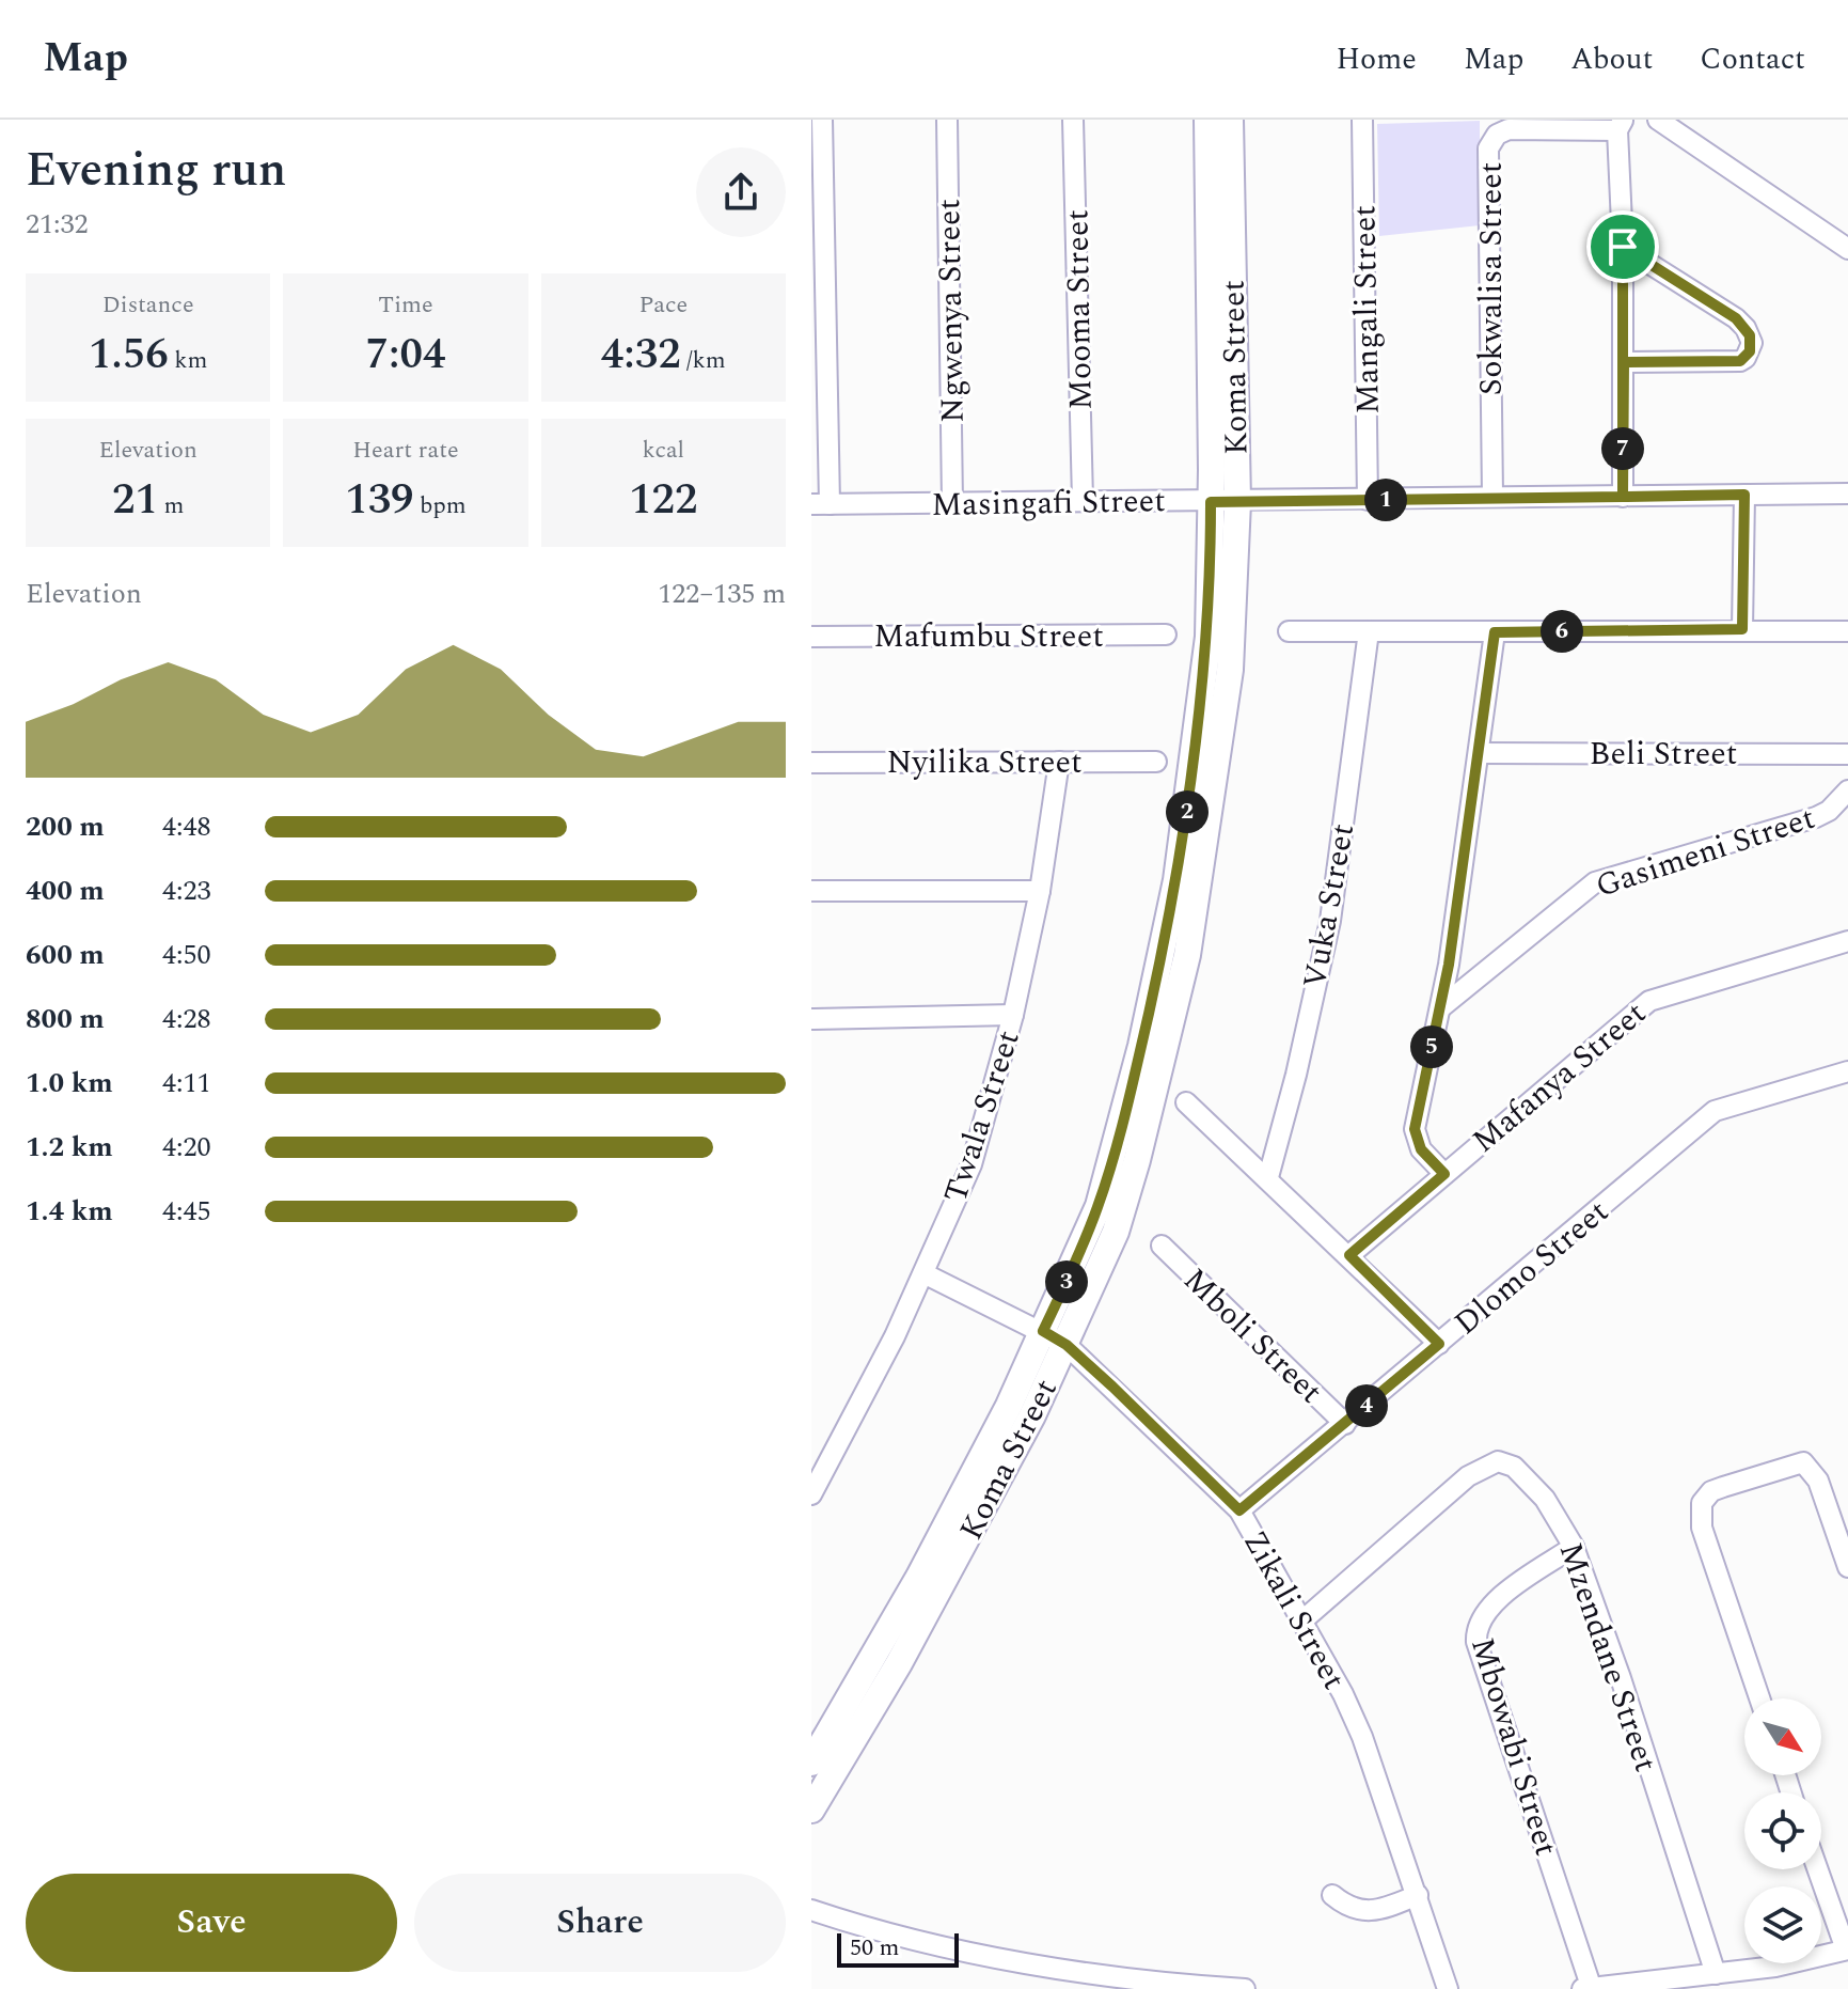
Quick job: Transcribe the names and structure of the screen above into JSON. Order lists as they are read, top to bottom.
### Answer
{
  "streets": {
    "main road": ["Koma Street"],
    "street": [
      "Sokwalisa Street",
      "Mooma Street",
      "Mangali Street",
      "Ngwenya Street",
      "Masingafi Street",
      "Mafumbu Street",
      "Beli Street",
      "Nyilika Street",
      "Gasimeni Street",
      "Vuka Street",
      "Mafanya Street",
      "Twala Street",
      "Dlomo Street",
      "Mboli Street",
      "Zikali Street",
      "Mzendane Street",
      "Mbowabi Street"
    ]
  },
  "crossings": [
    ["Sokwalisa Street", "Masingafi Street"],
    ["Mooma Street", "Masingafi Street"],
    ["Mangali Street", "Masingafi Street"],
    ["Ngwenya Street", "Masingafi Street"],
    ["Koma Street", "Masingafi Street"],
    ["Koma Street", "Zikali Street"],
    ["Nyilika Street", "Twala Street"],
    ["Twala Street", "Zikali Street"],
    ["Dlomo Street", "Mboli Street"],
    ["Dlomo Street", "Zikali Street"],
    ["Zikali Street", "Mzendane Street"],
    ["Mzendane Street", "Mbowabi Street"]
  ],
  "scale_bar": "50 m",
  "north": "bottom right",
  "page": {
    "header": "Map",
    "nav": [
      "Home",
      "Map",
      "About",
      "Contact"
    ],
    "heading": ["Evening run", "21:32"],
    "stats": [
      ["Distance", "1.56 km"],
      ["Time", "7:04"],
      ["Pace", "4:32 /km"],
      ["Elevation", "21 m"],
      ["Heart rate", "139 bpm"],
      ["kcal", "122"]
    ],
    "pins": [
      "7",
      "1",
      "6",
      "2",
      "5",
      "3",
      "4"
    ],
    "chart": ["Elevation", "122–135 m"],
    "list": [
      {
        "name": "200 m",
        "note": "4:48"
      },
      {
        "name": "400 m",
        "note": "4:23"
      },
      {
        "name": "600 m",
        "note": "4:50"
      },
      {
        "name": "800 m",
        "note": "4:28"
      },
      {
        "name": "1.0 km",
        "note": "4:11"
      },
      {
        "name": "1.2 km",
        "note": "4:20"
      },
      {
        "name": "1.4 km",
        "note": "4:45"
      }
    ],
    "buttons": ["Save", "Share"],
    "scale": "50 m"
  }
}
